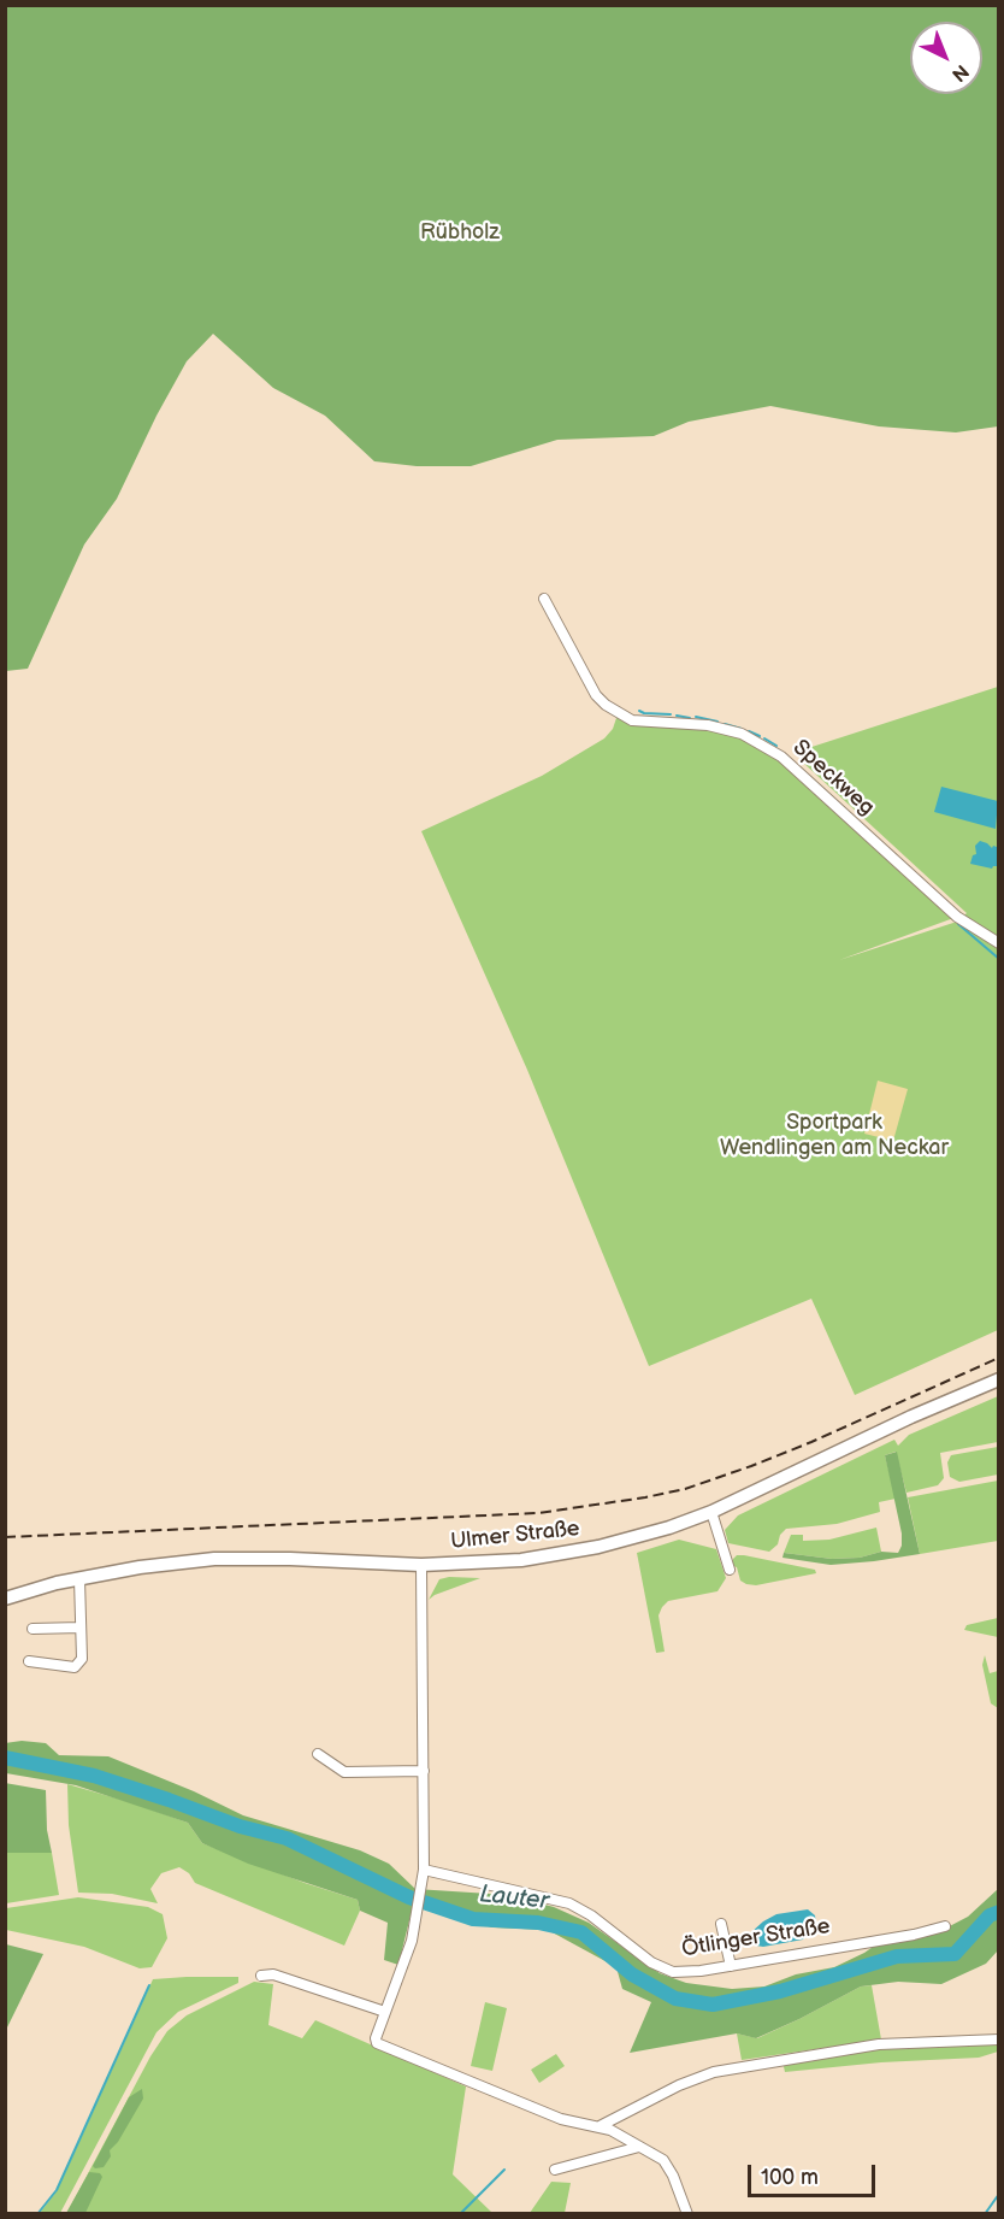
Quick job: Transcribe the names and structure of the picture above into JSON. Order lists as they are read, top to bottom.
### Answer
{
  "streets": {
    "main road": ["Ulmer Straße"],
    "street": ["Speckweg", "Ötlinger Straße"]
  },
  "water": ["Lauter"],
  "parks": ["Rübholz", "Sportpark Wendlingen am Neckar"],
  "scale_bar": "100 m",
  "north": "bottom right"
}
